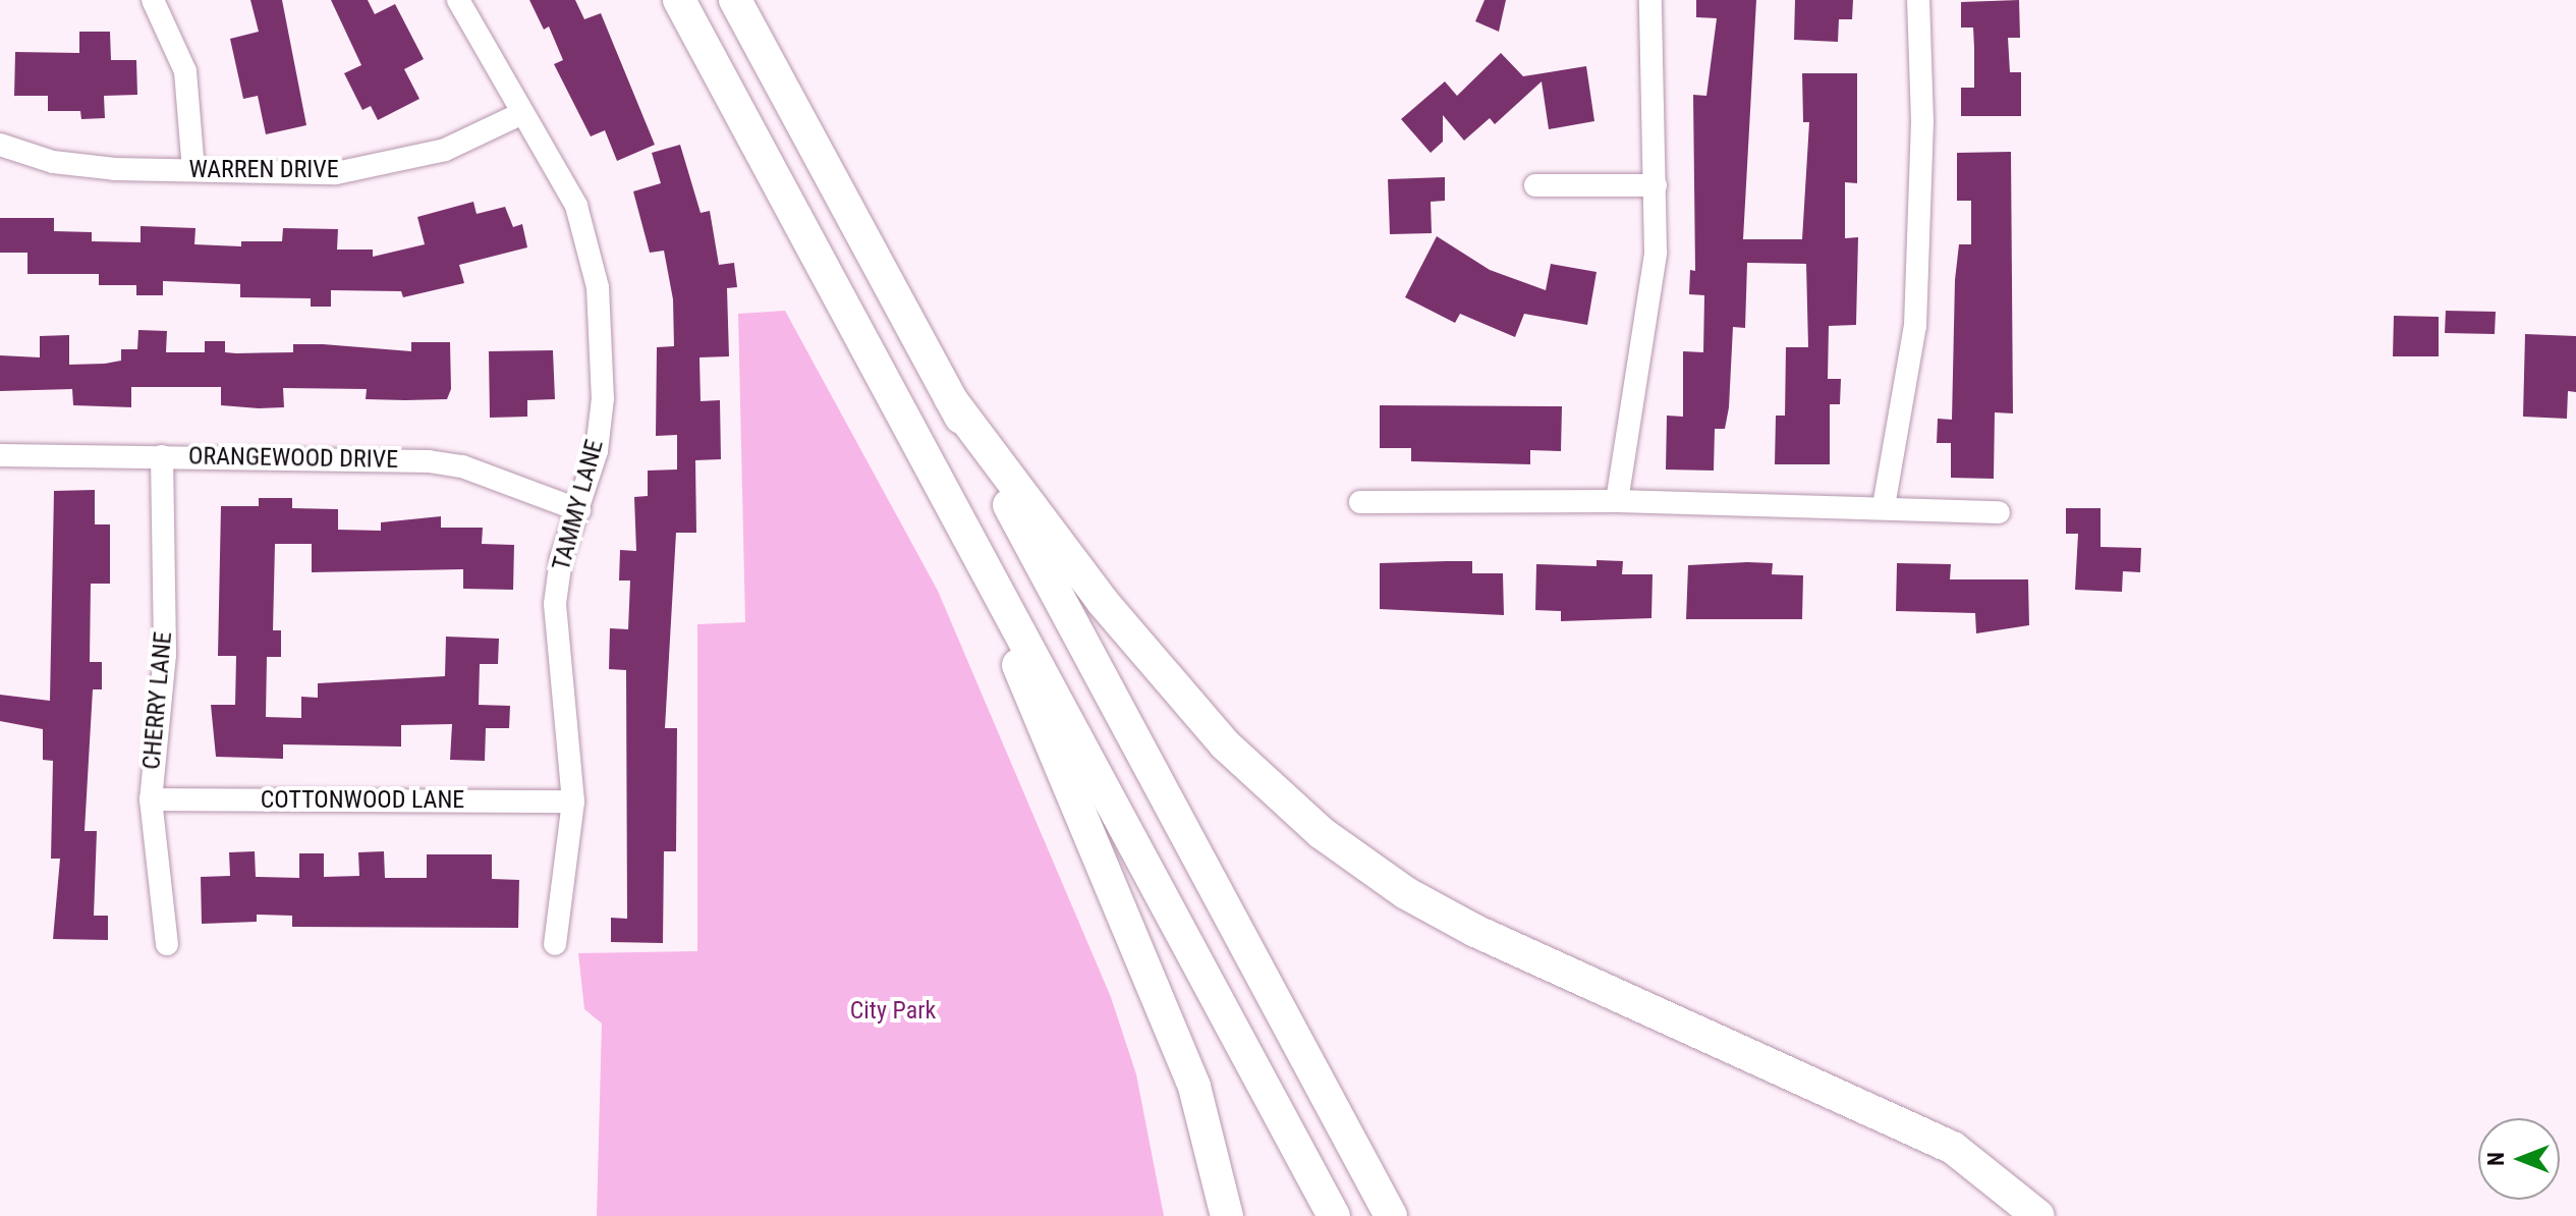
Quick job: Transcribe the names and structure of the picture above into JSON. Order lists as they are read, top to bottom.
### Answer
{
  "streets": {
    "street": [
      "WARREN DRIVE",
      "ORANGEWOOD DRIVE",
      "TAMMY LANE",
      "CHERRY LANE",
      "COTTONWOOD LANE"
    ]
  },
  "crossings": [
    ["WARREN DRIVE", "TAMMY LANE"],
    ["ORANGEWOOD DRIVE", "TAMMY LANE"],
    ["ORANGEWOOD DRIVE", "CHERRY LANE"],
    ["TAMMY LANE", "COTTONWOOD LANE"],
    ["CHERRY LANE", "COTTONWOOD LANE"]
  ],
  "parks": ["City Park"],
  "north": "left"
}
